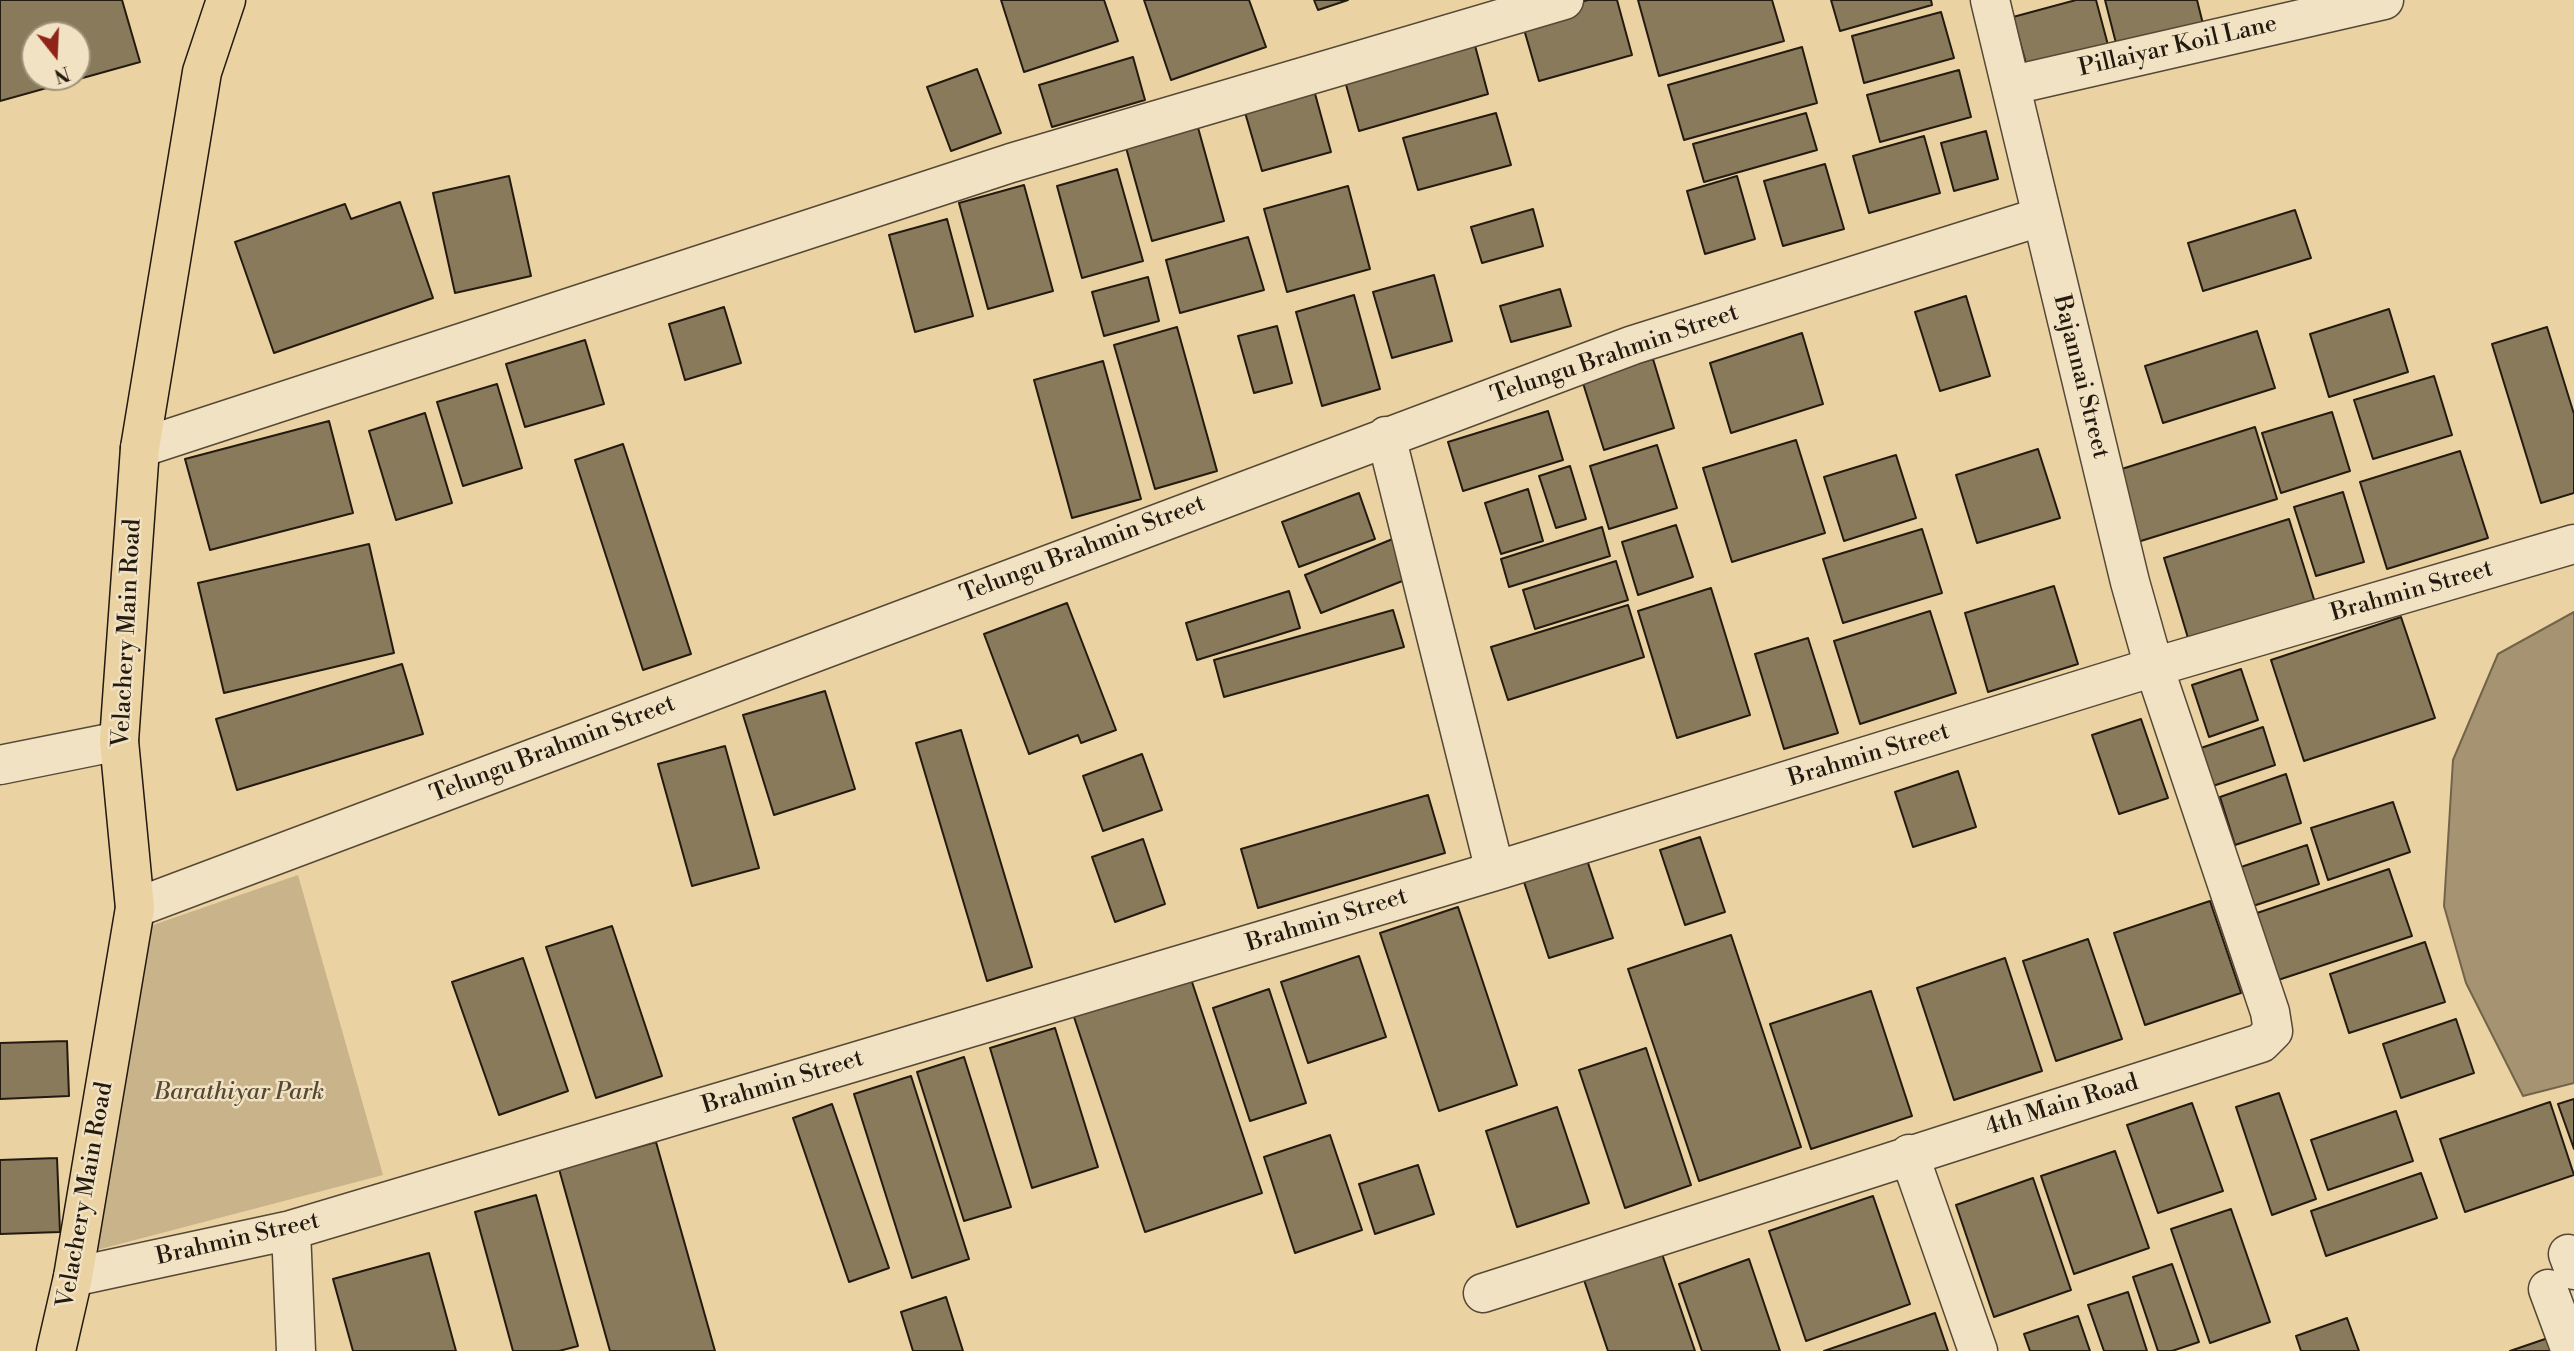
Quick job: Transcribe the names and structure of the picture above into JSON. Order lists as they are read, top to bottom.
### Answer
{
  "streets": {
    "main road": ["Velachery Main Road"],
    "street": [
      "Pillaiyar Koil Lane",
      "Telungu Brahmin Street",
      "Bajannai Street",
      "Brahmin Street",
      "4th Main Road"
    ]
  },
  "crossings": [
    ["Pillaiyar Koil Lane", "Bajannai Street"],
    ["Telungu Brahmin Street", "Bajannai Street"],
    ["Telungu Brahmin Street", "Velachery Main Road"],
    ["Bajannai Street", "Brahmin Street"],
    ["Bajannai Street", "4th Main Road"],
    ["Brahmin Street", "Velachery Main Road"],
    ["Brahmin Street", "4th Main Road"]
  ],
  "parks": ["Barathiyar Park"],
  "north": "bottom"
}
